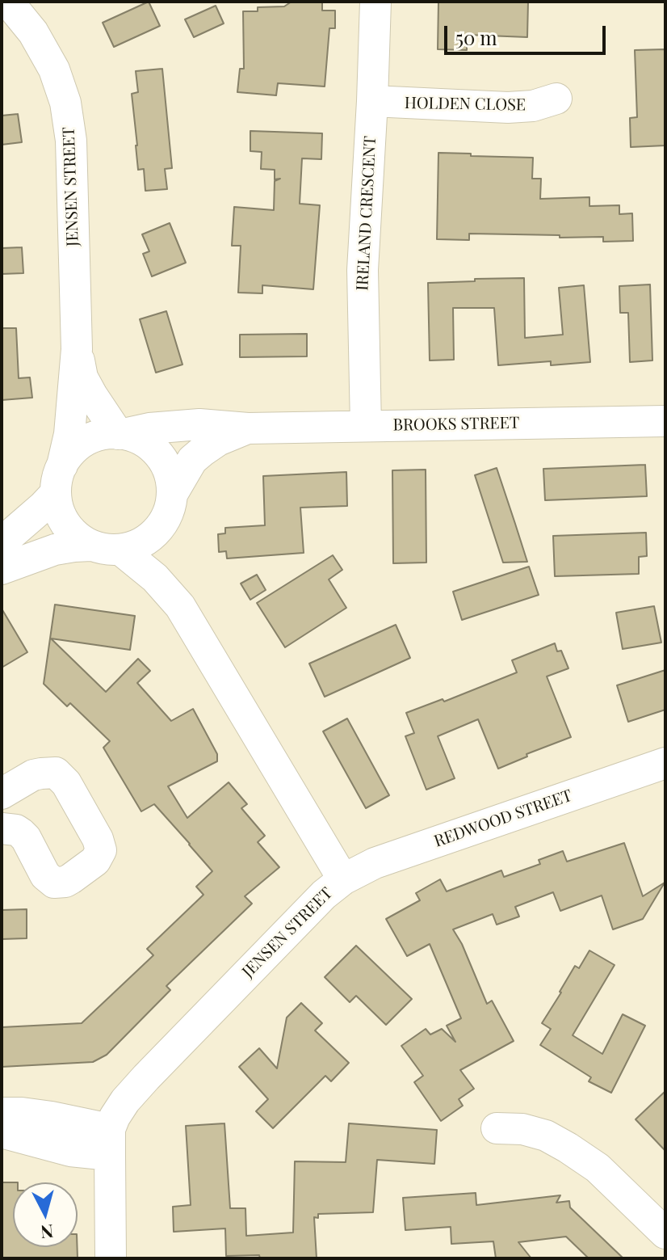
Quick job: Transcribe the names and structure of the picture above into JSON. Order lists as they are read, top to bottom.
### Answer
{
  "streets": {
    "street": [
      "HOLDEN CLOSE",
      "JENSEN STREET",
      "IRELAND CRESCENT",
      "BROOKS STREET",
      "REDWOOD STREET"
    ]
  },
  "crossings": [
    ["HOLDEN CLOSE", "IRELAND CRESCENT"],
    ["JENSEN STREET", "BROOKS STREET"],
    ["JENSEN STREET", "REDWOOD STREET"],
    ["IRELAND CRESCENT", "BROOKS STREET"]
  ],
  "scale_bar": "50 m",
  "north": "bottom"
}
